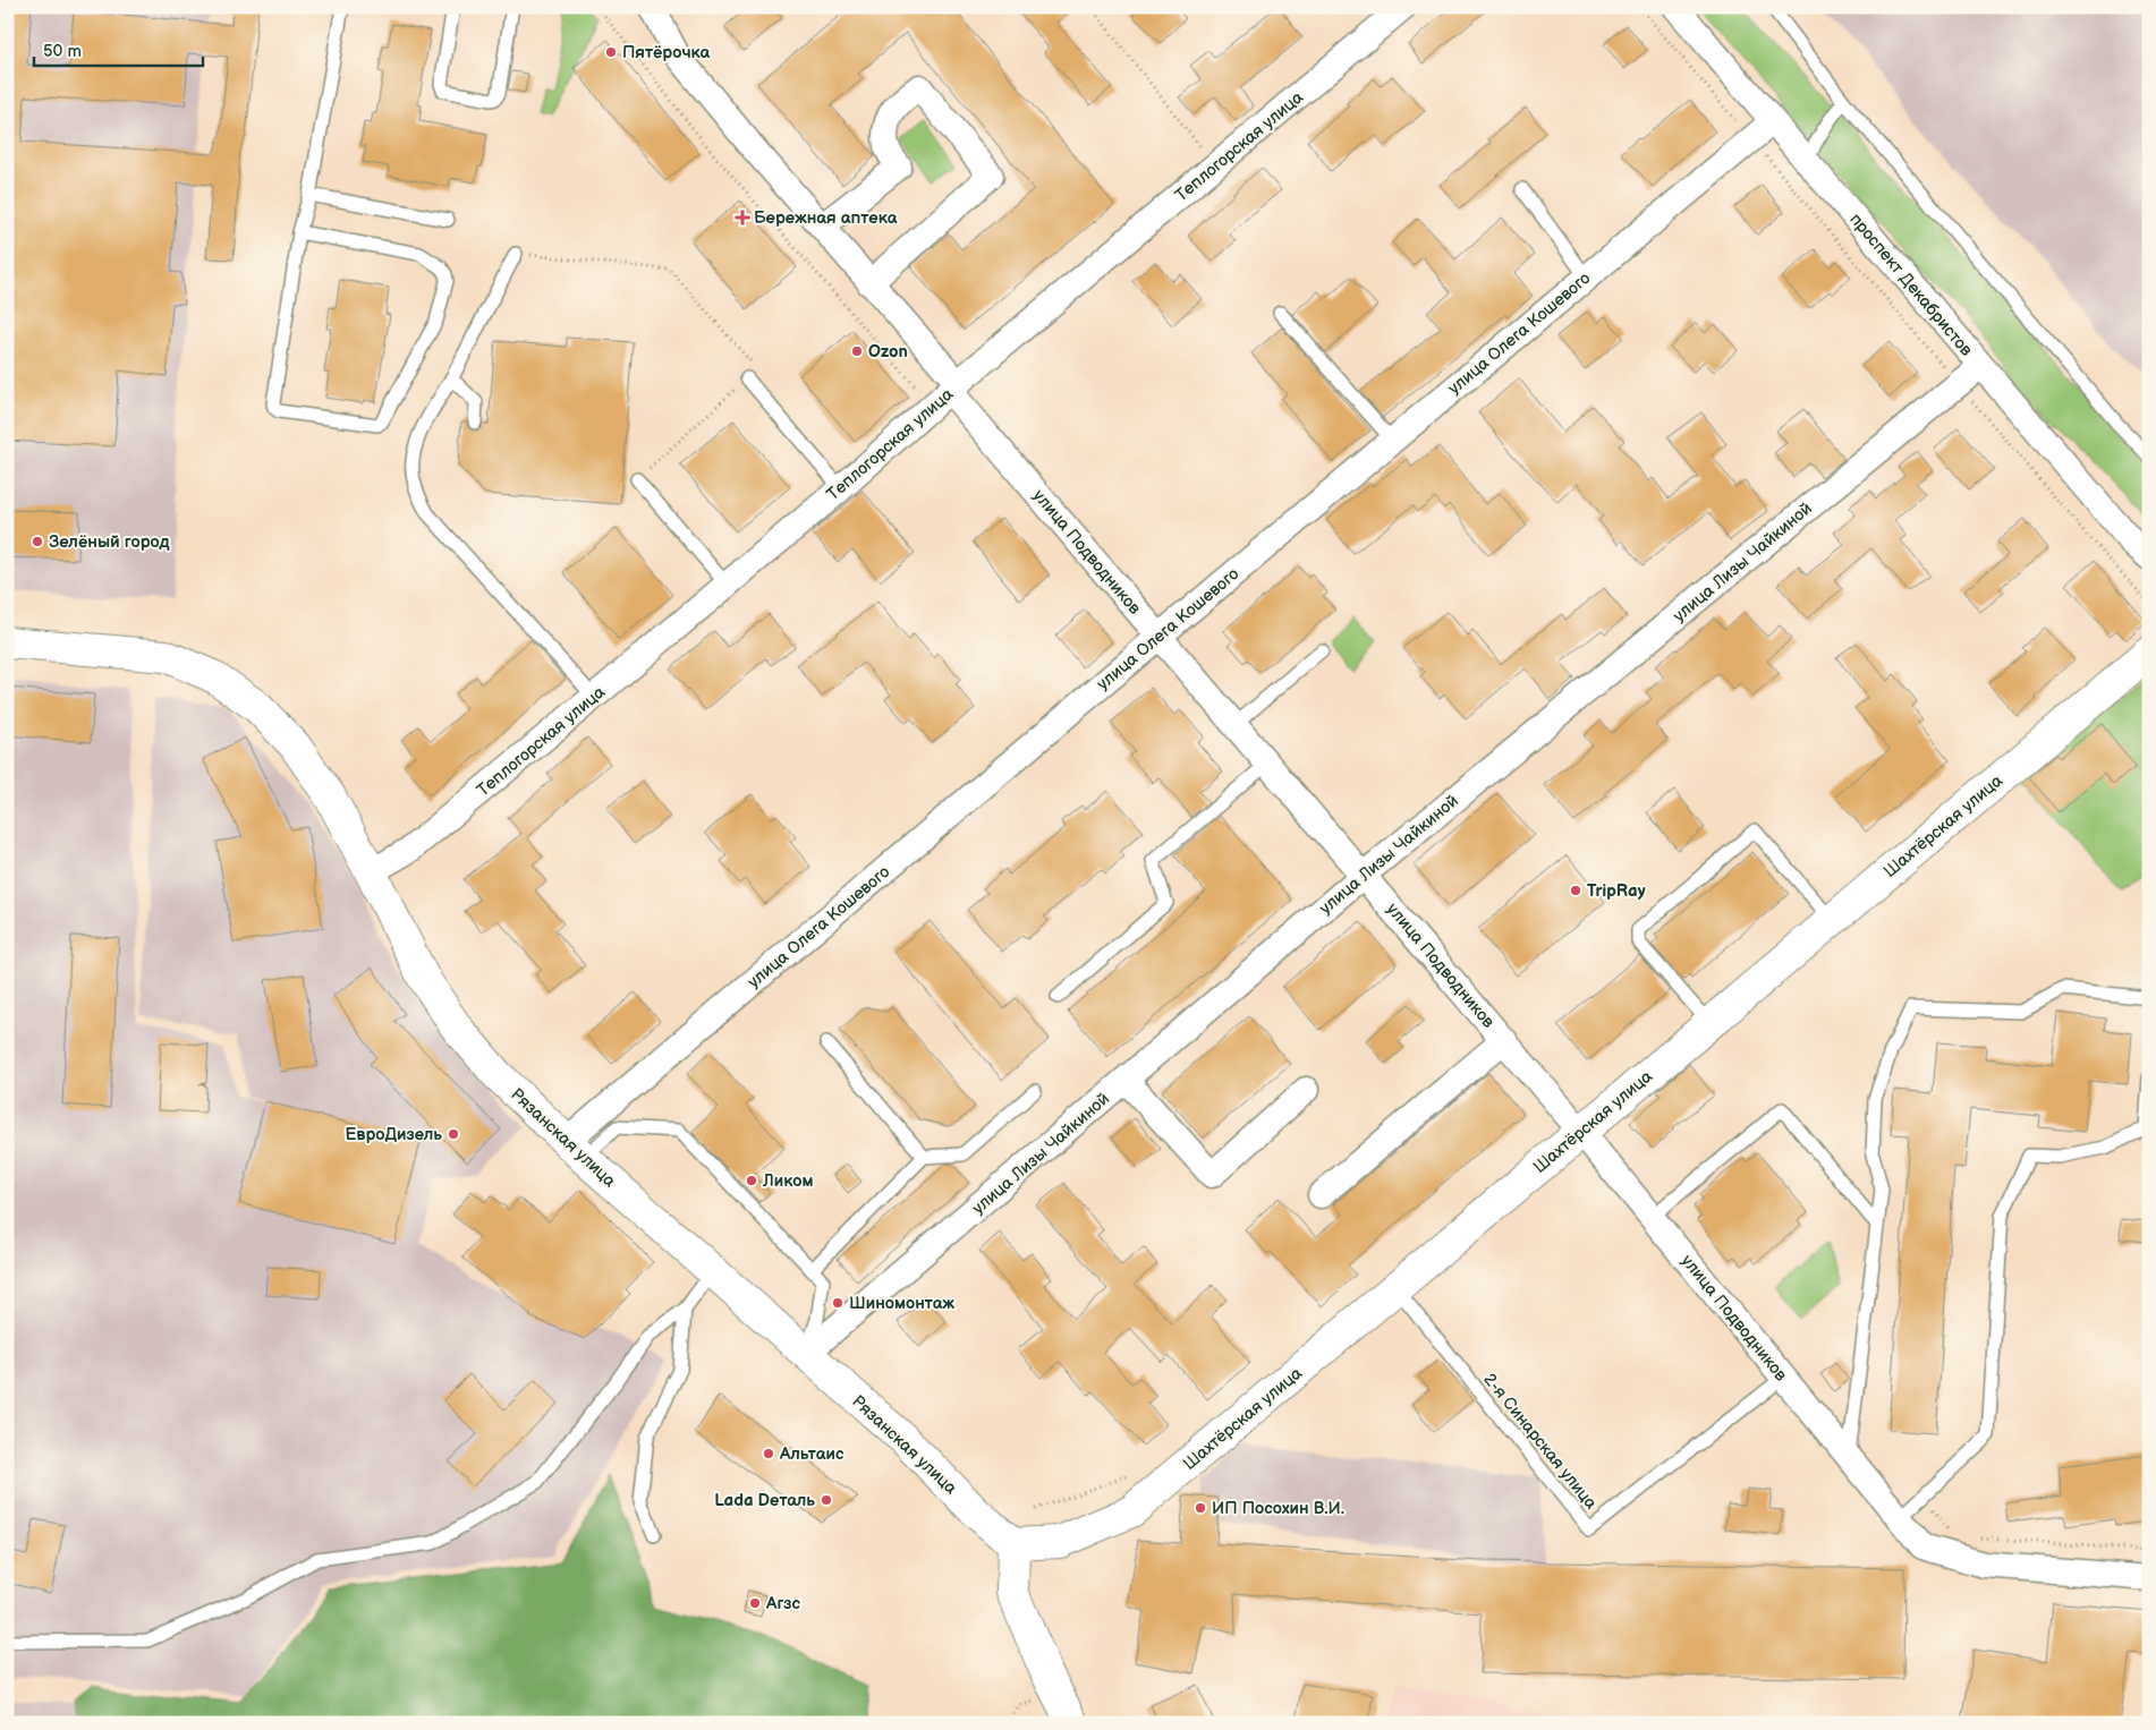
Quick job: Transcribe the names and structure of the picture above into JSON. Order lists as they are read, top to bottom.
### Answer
{
  "streets": {
    "main road": ["Шахтёрская улица", "Рязанская улица"],
    "street": [
      "Теплогорская улица",
      "проспект Декабристов",
      "улица Олега Кошевого",
      "улица Подводников",
      "улица Лизы Чайкиной"
    ],
    "lane": ["2-я Синарская улица"]
  },
  "crossings": [
    ["Теплогорская улица", "улица Подводников"],
    ["Теплогорская улица", "Рязанская улица"],
    ["проспект Декабристов", "улица Олега Кошевого"],
    ["проспект Декабристов", "улица Лизы Чайкиной"],
    ["улица Олега Кошевого", "улица Подводников"],
    ["улица Олега Кошевого", "Рязанская улица"],
    ["улица Подводников", "улица Лизы Чайкиной"],
    ["улица Подводников", "Шахтёрская улица"],
    ["улица Подводников", "2-я Синарская улица"],
    ["улица Лизы Чайкиной", "Рязанская улица"],
    ["Шахтёрская улица", "Рязанская улица"],
    ["Шахтёрская улица", "2-я Синарская улица"]
  ],
  "places": {
    "other": [
      "Пятёрочка",
      "Ozon",
      "Зелёный город",
      "TripRay",
      "ЕвроДизель",
      "Ликом",
      "Шиномонтаж",
      "Альтаис",
      "Lada Dеталь",
      "ИП Посохин В.И.",
      "Агзс"
    ],
    "health": ["Бережная аптека"]
  },
  "scale_bar": "50 m"
}
